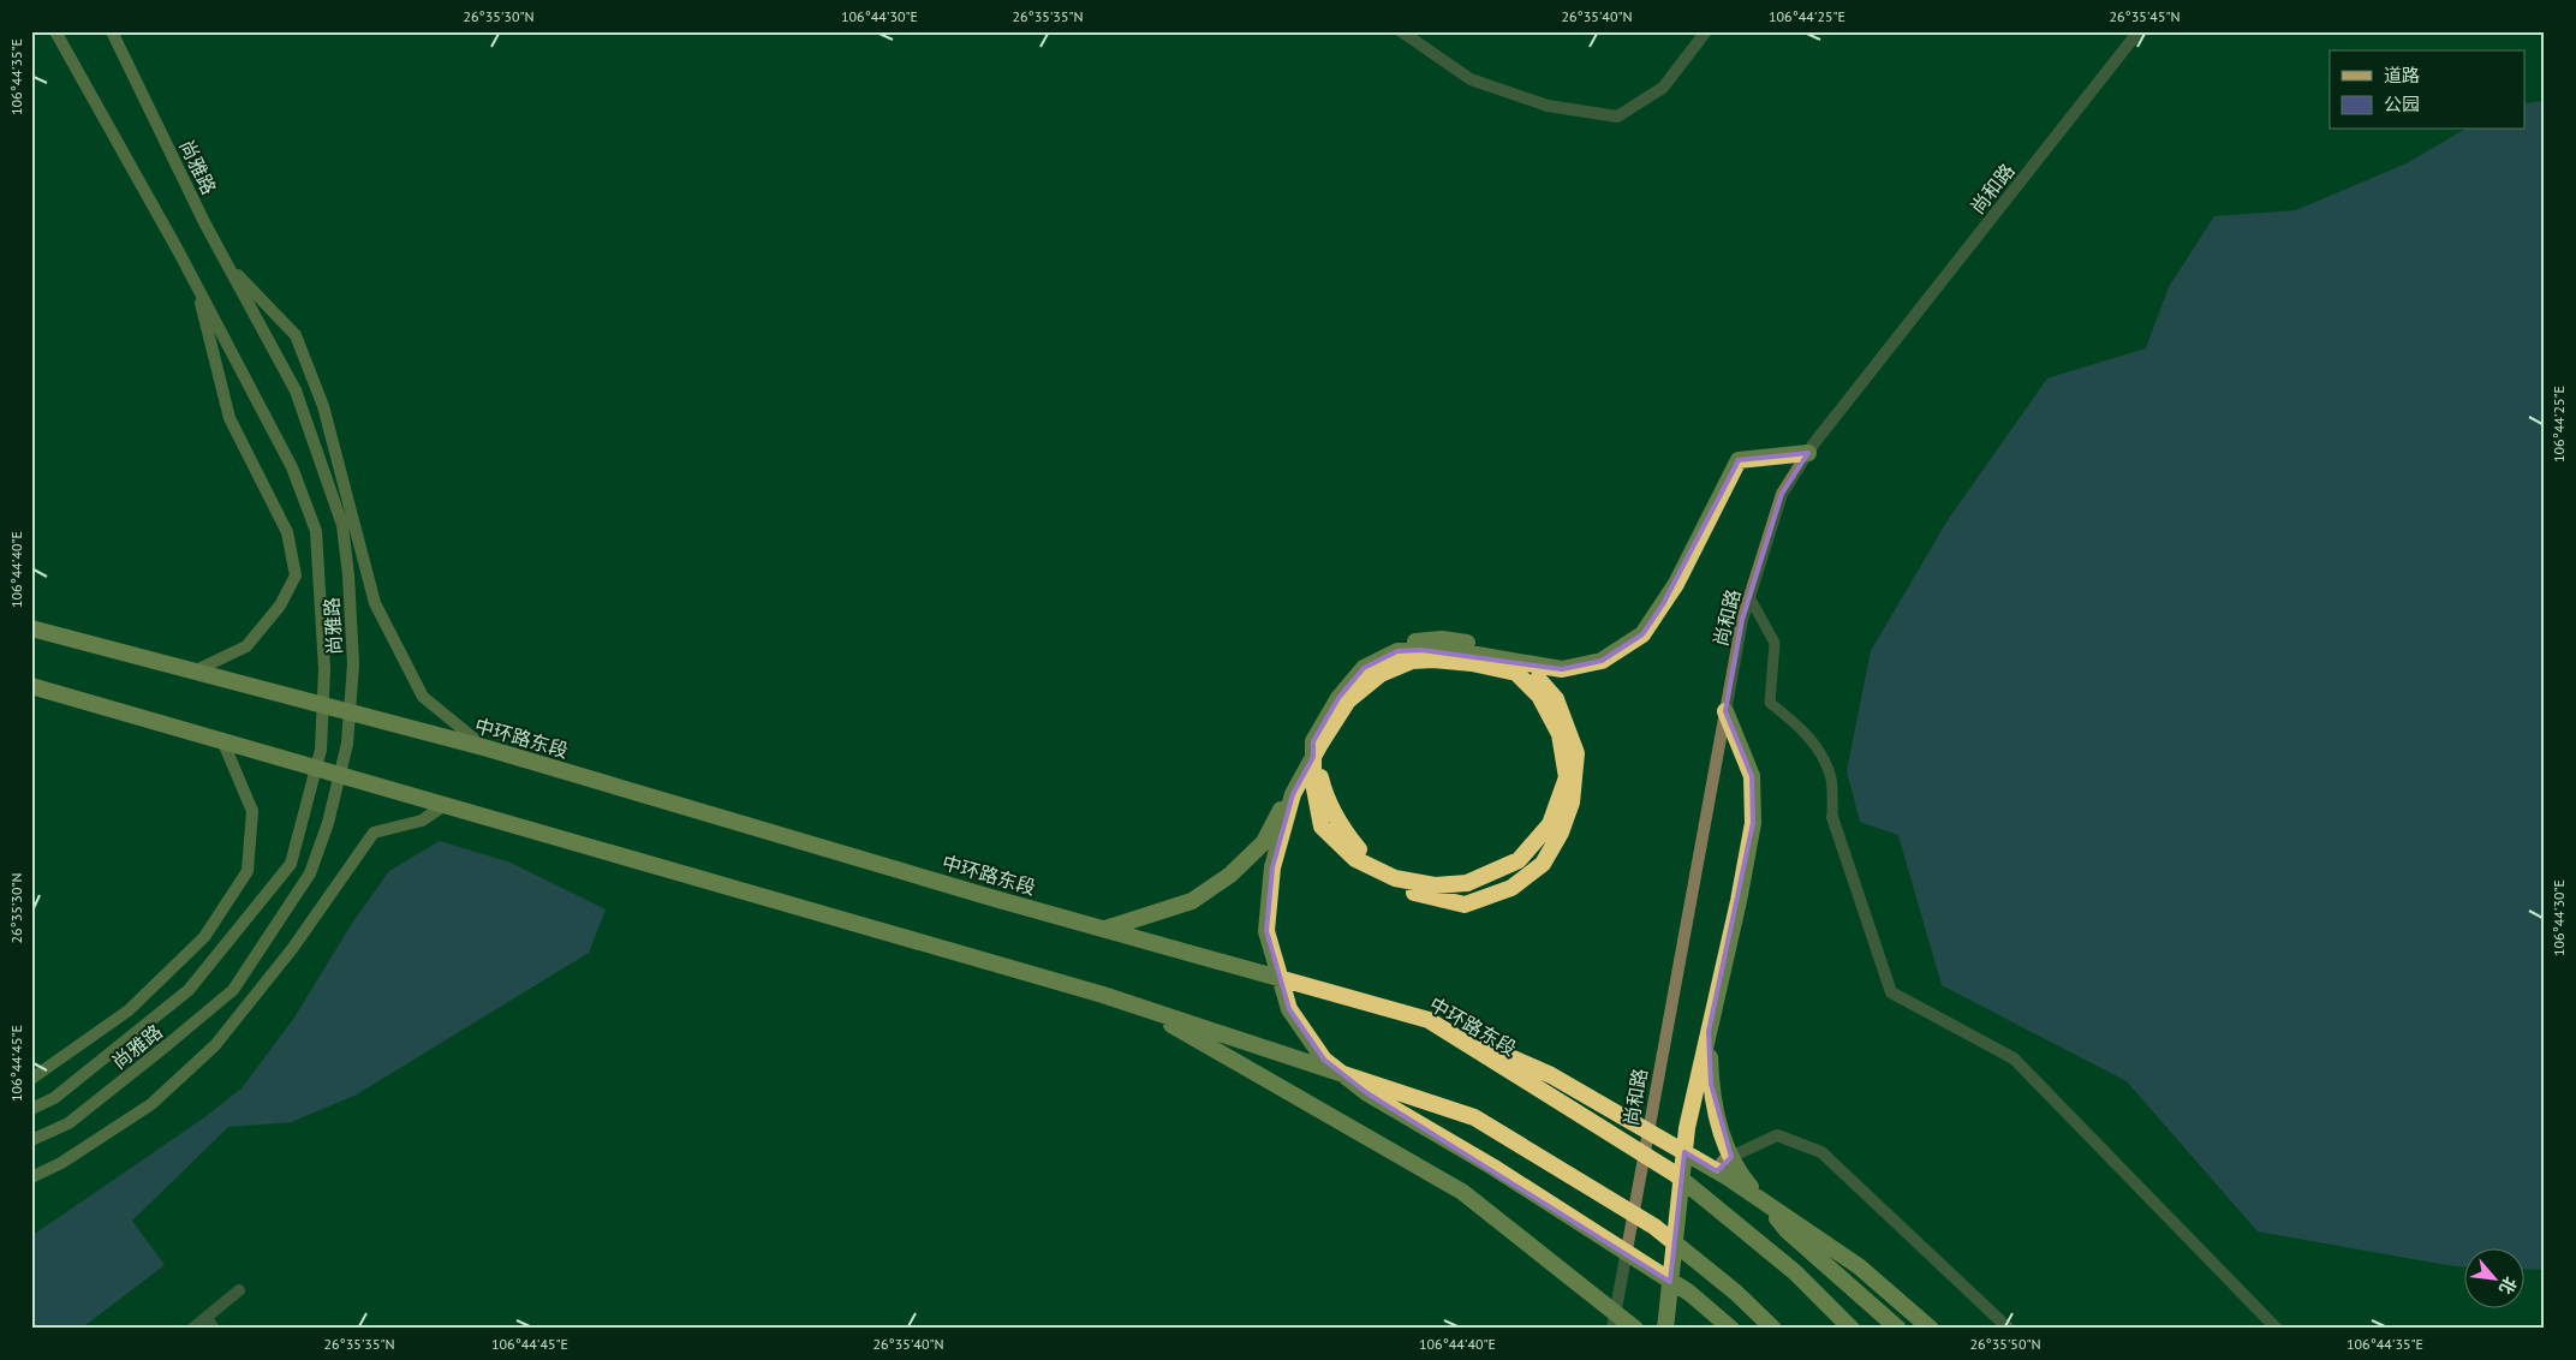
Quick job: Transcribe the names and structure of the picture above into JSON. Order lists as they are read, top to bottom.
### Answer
{
  "streets": {
    "highway": ["中环路东段"],
    "main road": ["尚雅路"],
    "street": ["尚和路"]
  },
  "legend": ["道路", "公园"],
  "north": "bottom right",
  "coordinates": [
    "26°35'30\"N",
    "106°44'30\"E",
    "26°35'35\"N",
    "26°35'40\"N",
    "106°44'25\"E",
    "26°35'45\"N",
    "106°44'35\"E",
    "106°44'40\"E",
    "106°44'45\"E",
    "26°35'50\"N"
  ]
}
